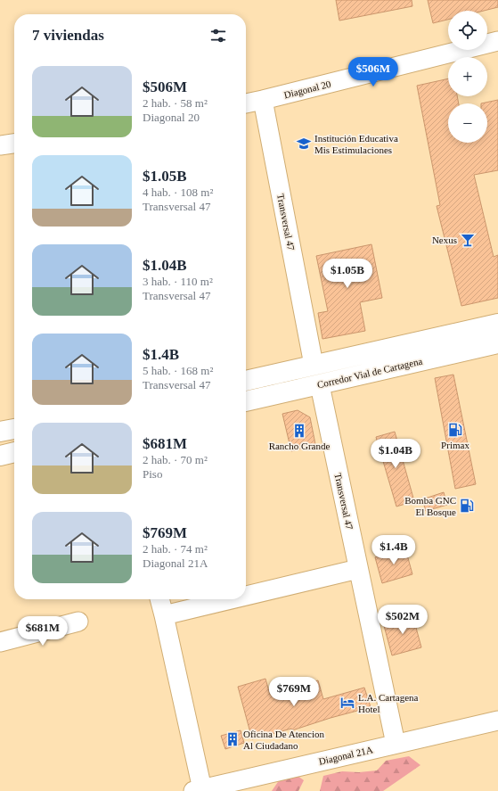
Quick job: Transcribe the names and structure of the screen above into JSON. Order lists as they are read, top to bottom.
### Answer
{
  "streets": {
    "main road": ["Corredor Vial de Cartagena"],
    "street": ["Diagonal 20", "Transversal 47", "Diagonal 21A"]
  },
  "crossings": [
    ["Diagonal 20", "Transversal 47"],
    ["Transversal 47", "Corredor Vial de Cartagena"],
    ["Transversal 47", "Diagonal 21A"]
  ],
  "places": {
    "school or university": ["Institución Educativa Mis Estimulaciones"],
    "bar": ["Nexus"],
    "fuel station": ["Primax", "Bomba GNC El Bosque"],
    "building": ["Rancho Grande", "Oficina De Atencion Al Ciudadano"],
    "hotel": ["L.A. Cartagena Hotel"]
  },
  "page": {
    "map_buttons": ["+", "−"],
    "heading": "7 viviendas",
    "price": [
      "$506M",
      "$1.05B",
      "$1.04B",
      "$1.4B",
      "$502M",
      "$681M",
      "$769M"
    ],
    "list": [
      {
        "name": "$506M",
        "note": "2 hab. · 58 m² · Diagonal 20"
      },
      {
        "name": "$1.05B",
        "note": "4 hab. · 108 m² · Transversal 47"
      },
      {
        "name": "$1.04B",
        "note": "3 hab. · 110 m² · Transversal 47"
      },
      {
        "name": "$1.4B",
        "note": "5 hab. · 168 m² · Transversal 47"
      },
      {
        "name": "$681M",
        "note": "2 hab. · 70 m² · Piso"
      },
      {
        "name": "$769M",
        "note": "2 hab. · 74 m² · Diagonal 21A"
      }
    ]
  }
}
